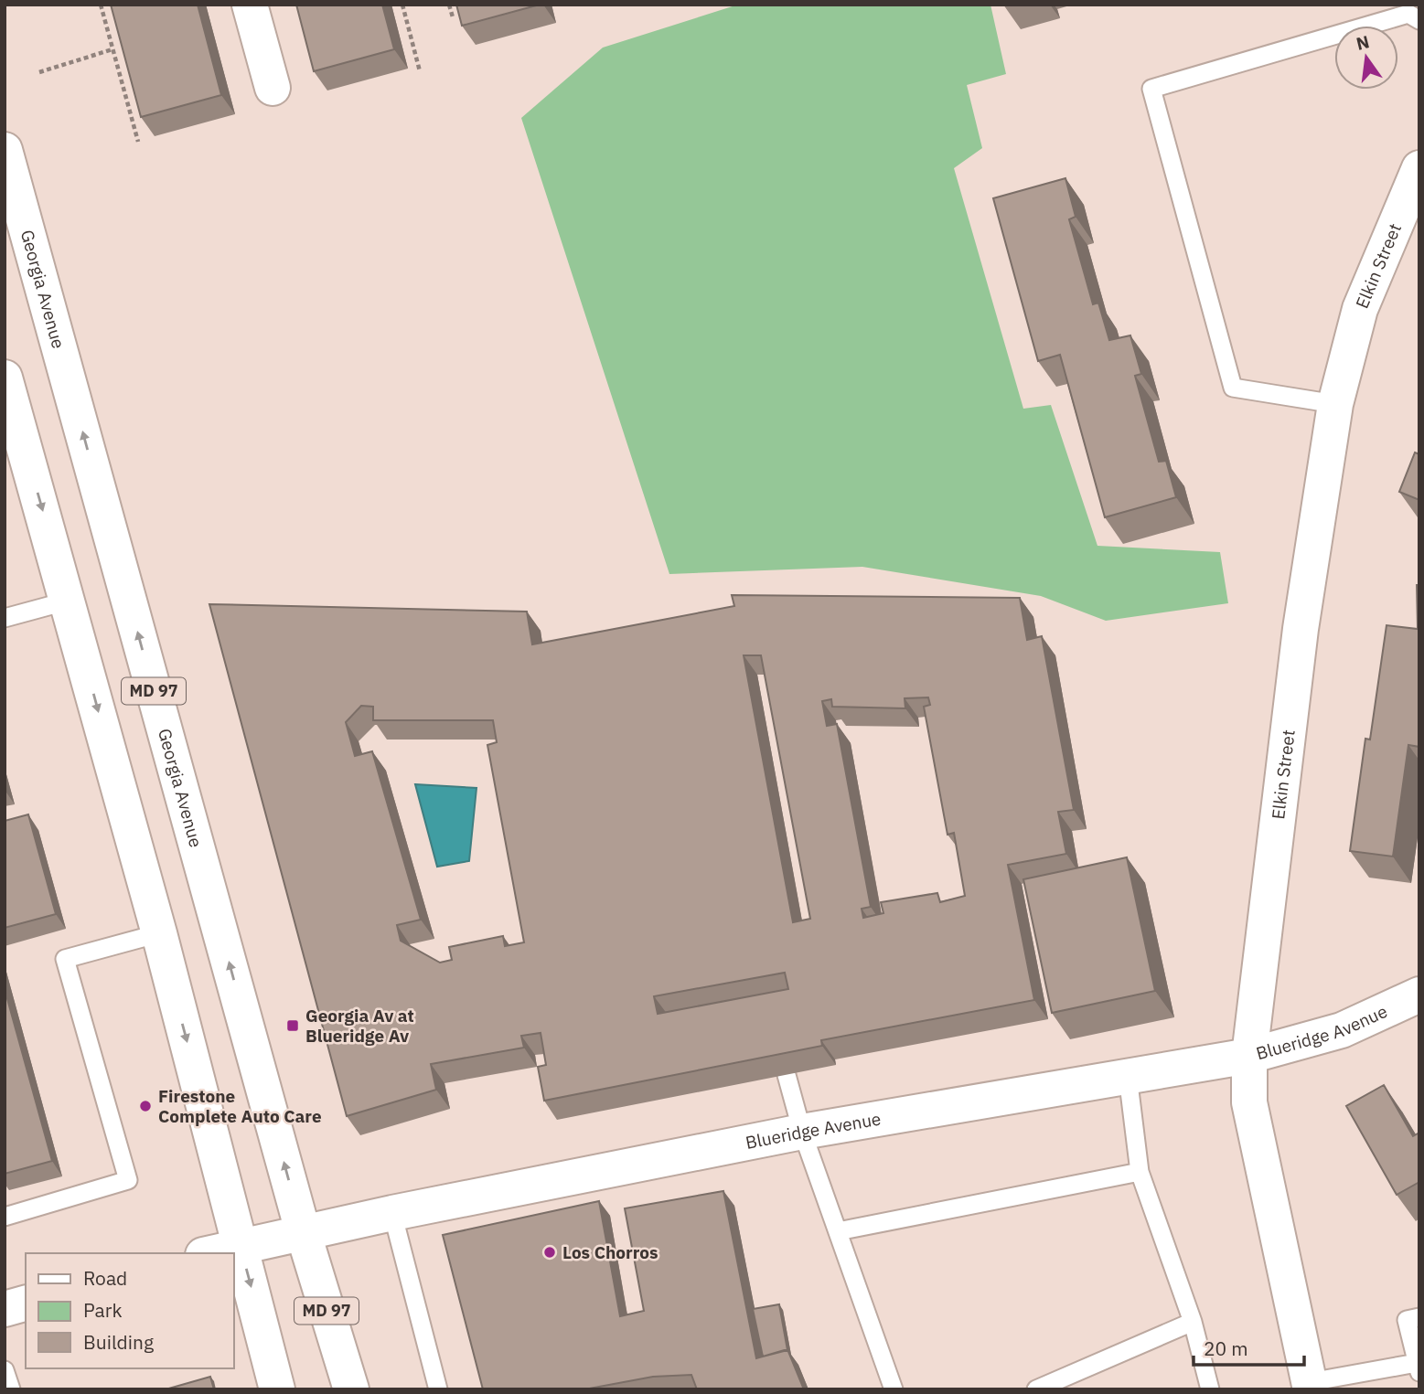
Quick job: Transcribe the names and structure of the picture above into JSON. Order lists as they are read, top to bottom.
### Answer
{
  "streets": {
    "street": [
      "Elkin Street",
      "Georgia Avenue",
      "MD 97",
      "Blueridge Avenue"
    ]
  },
  "crossings": [
    ["Elkin Street", "Blueridge Avenue"],
    ["Georgia Avenue", "Blueridge Avenue"],
    ["MD 97", "Blueridge Avenue"]
  ],
  "places": {
    "transit": ["Georgia Av at Blueridge Av"],
    "other": ["Firestone Complete Auto Care", "Los Chorros"]
  },
  "legend": ["Road", "Park", "Building"],
  "scale_bar": "20 m",
  "north": "top"
}
